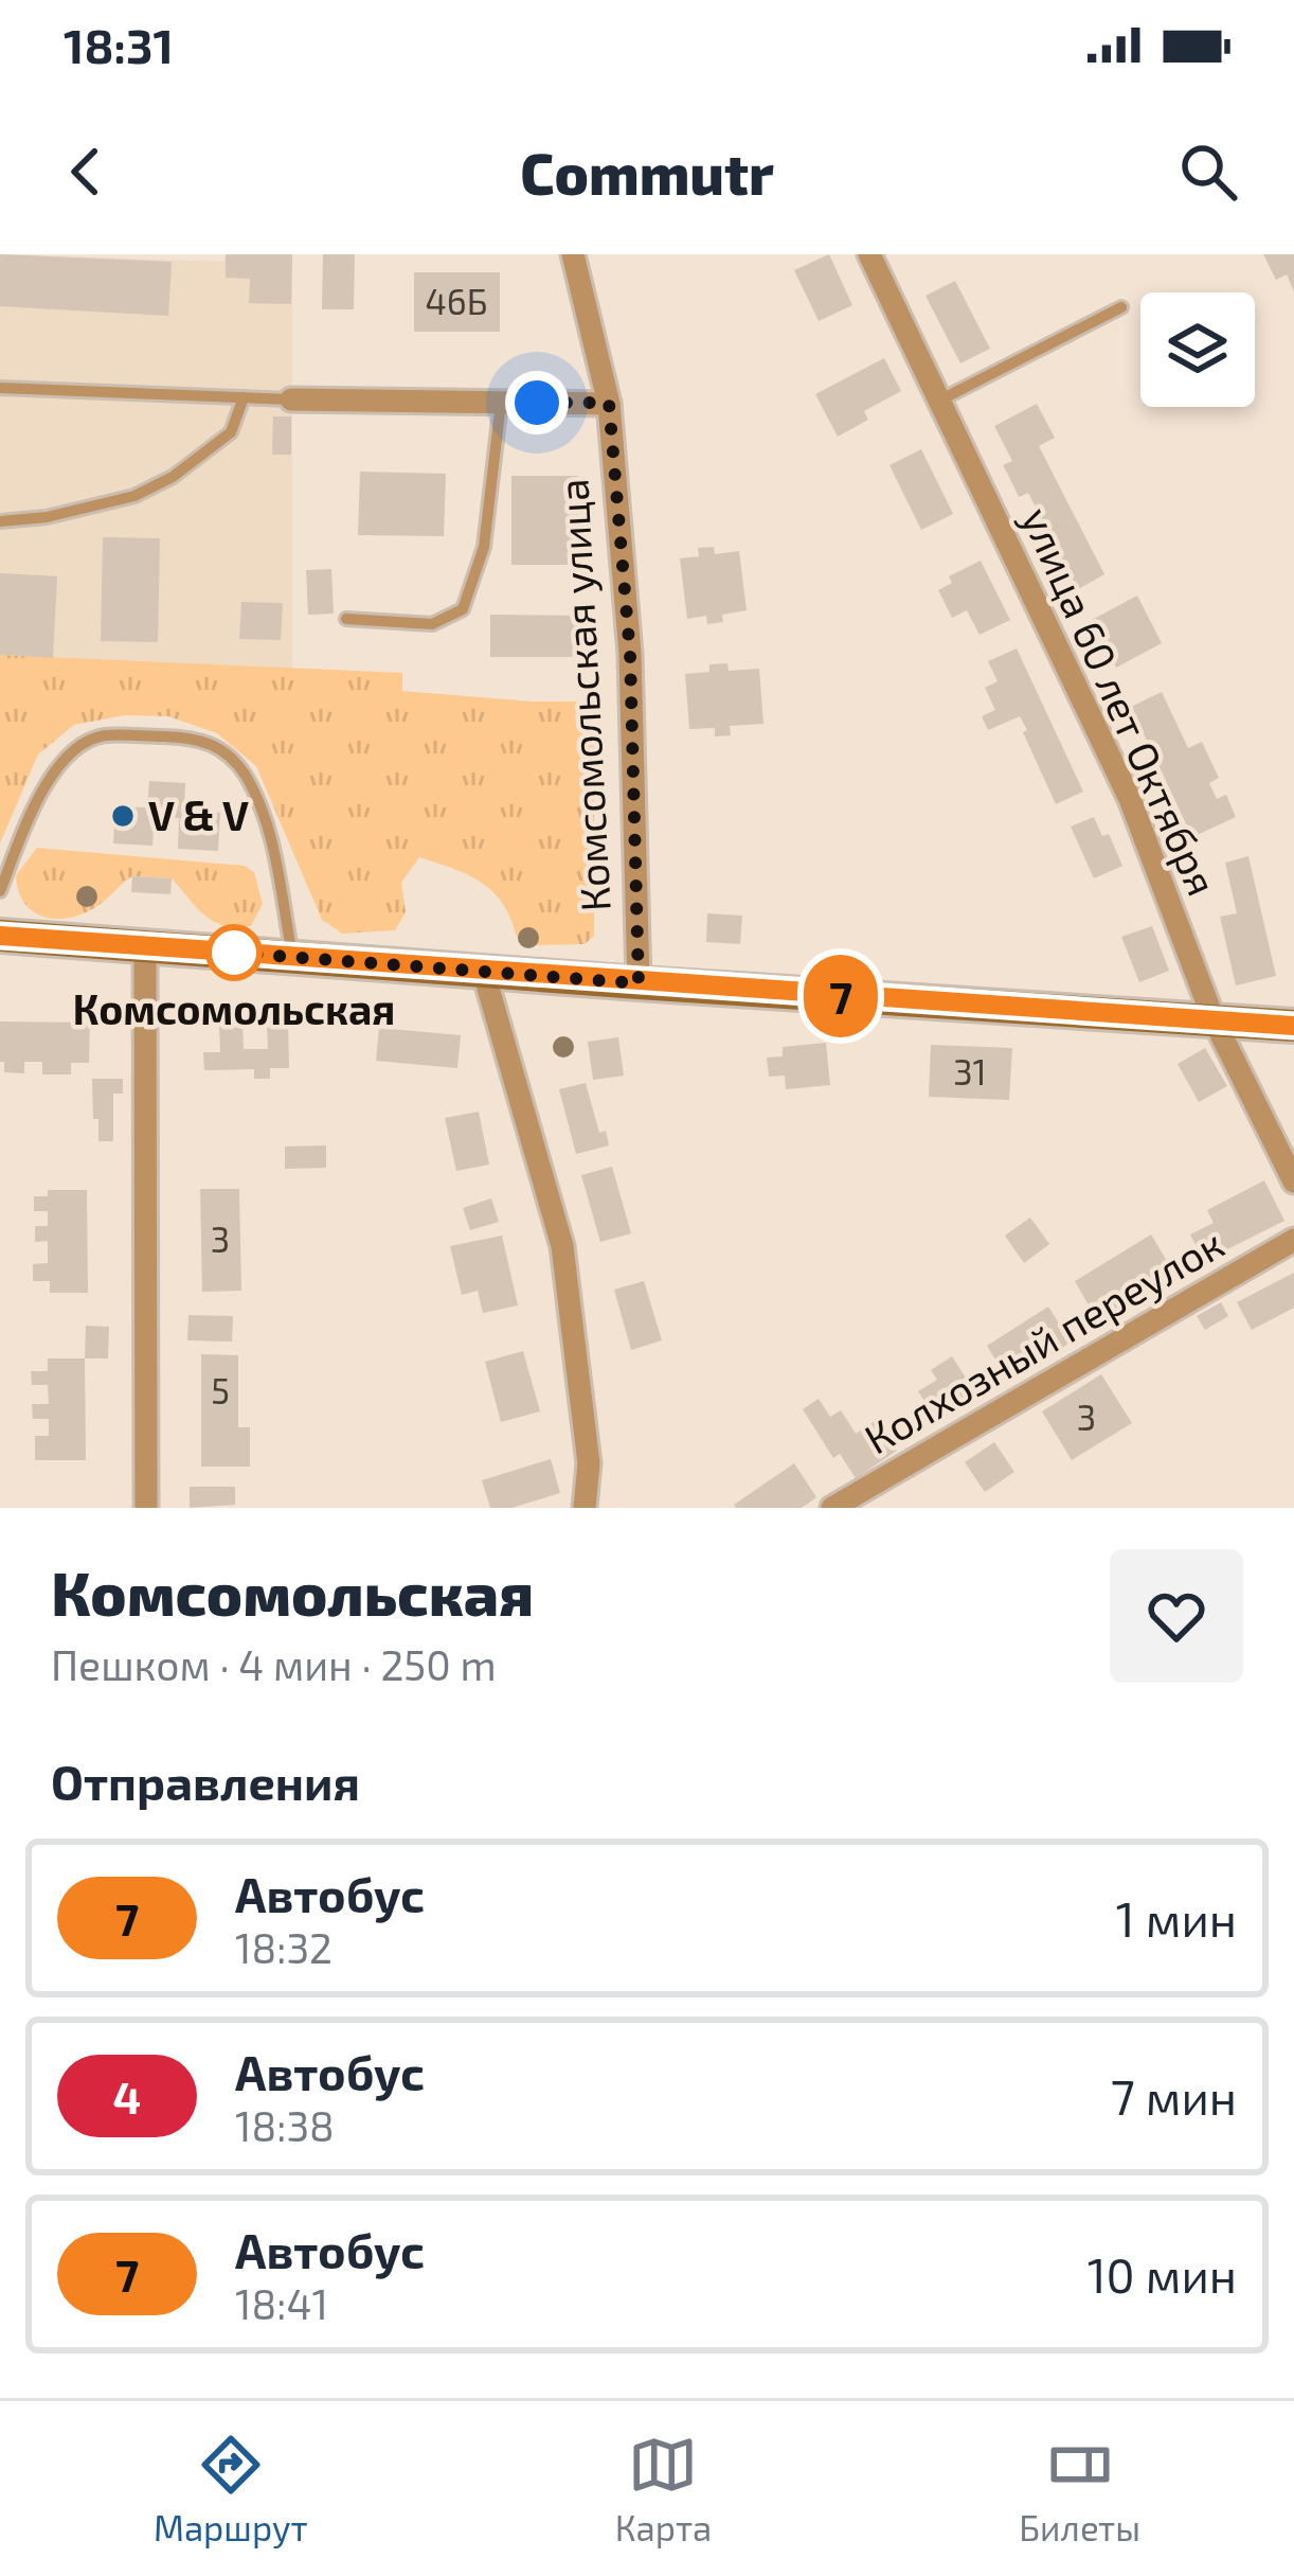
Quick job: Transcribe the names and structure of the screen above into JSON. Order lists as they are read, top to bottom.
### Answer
{
  "streets": {
    "street": ["Комсомольская улица", "улица 60 лет Октября", "Колхозный переулок"]
  },
  "places": ["V & V", "Комсомольская"],
  "lines": ["bus line 7"],
  "house_numbers": [
    "46Б",
    "31",
    "3",
    "5",
    "3"
  ],
  "page": {
    "status": "18:31",
    "header": "Commutr",
    "on_map": "7",
    "heading": [
      ["Комсомольская", "Пешком · 4 мин · 250 m"],
      "Отправления"
    ],
    "list": [
      {
        "mark": "7",
        "name": "Автобус",
        "note": "18:32",
        "value": "1 мин"
      },
      {
        "mark": "4",
        "name": "Автобус",
        "note": "18:38",
        "value": "7 мин"
      },
      {
        "mark": "7",
        "name": "Автобус",
        "note": "18:41",
        "value": "10 мин"
      }
    ],
    "tabs": ["Маршрут", "Карта", "Билеты"]
  }
}
